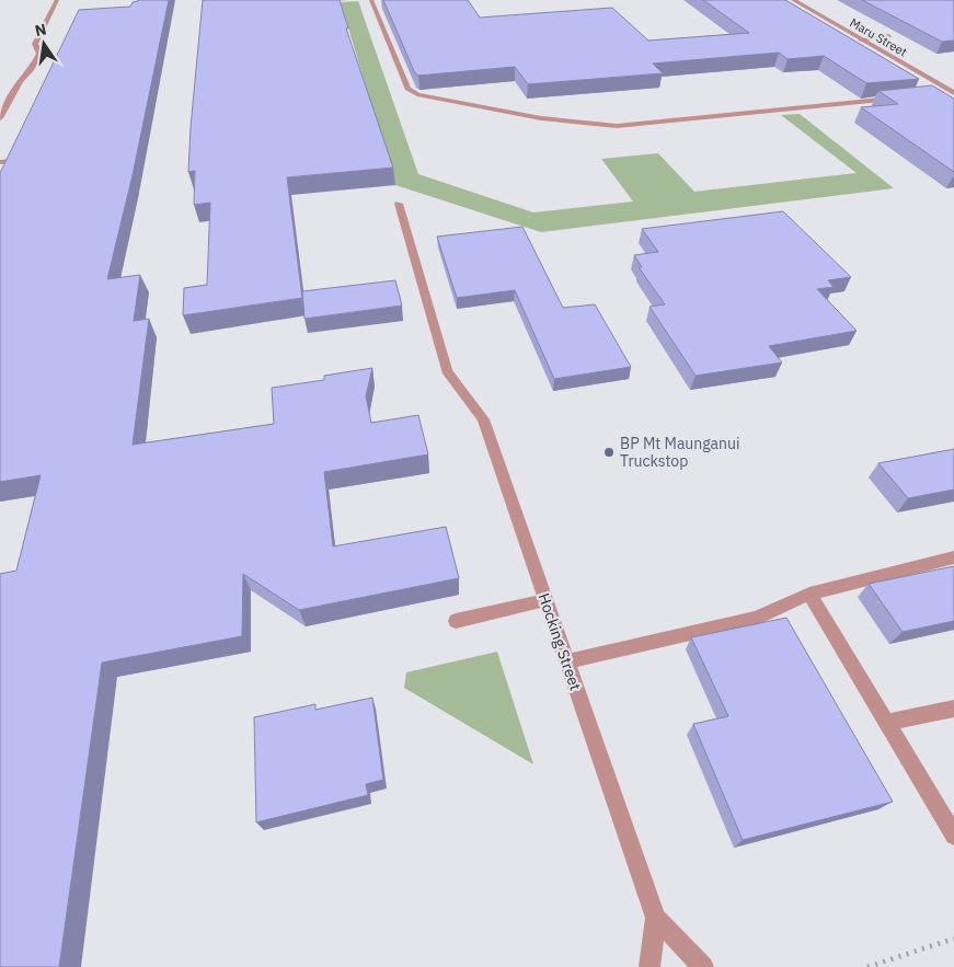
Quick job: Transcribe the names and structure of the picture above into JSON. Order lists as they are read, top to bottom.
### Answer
{
  "streets": {
    "street": ["Maru Street", "Hocking Street"]
  },
  "places": ["BP Mt Maunganui Truckstop"],
  "north": "top"
}
